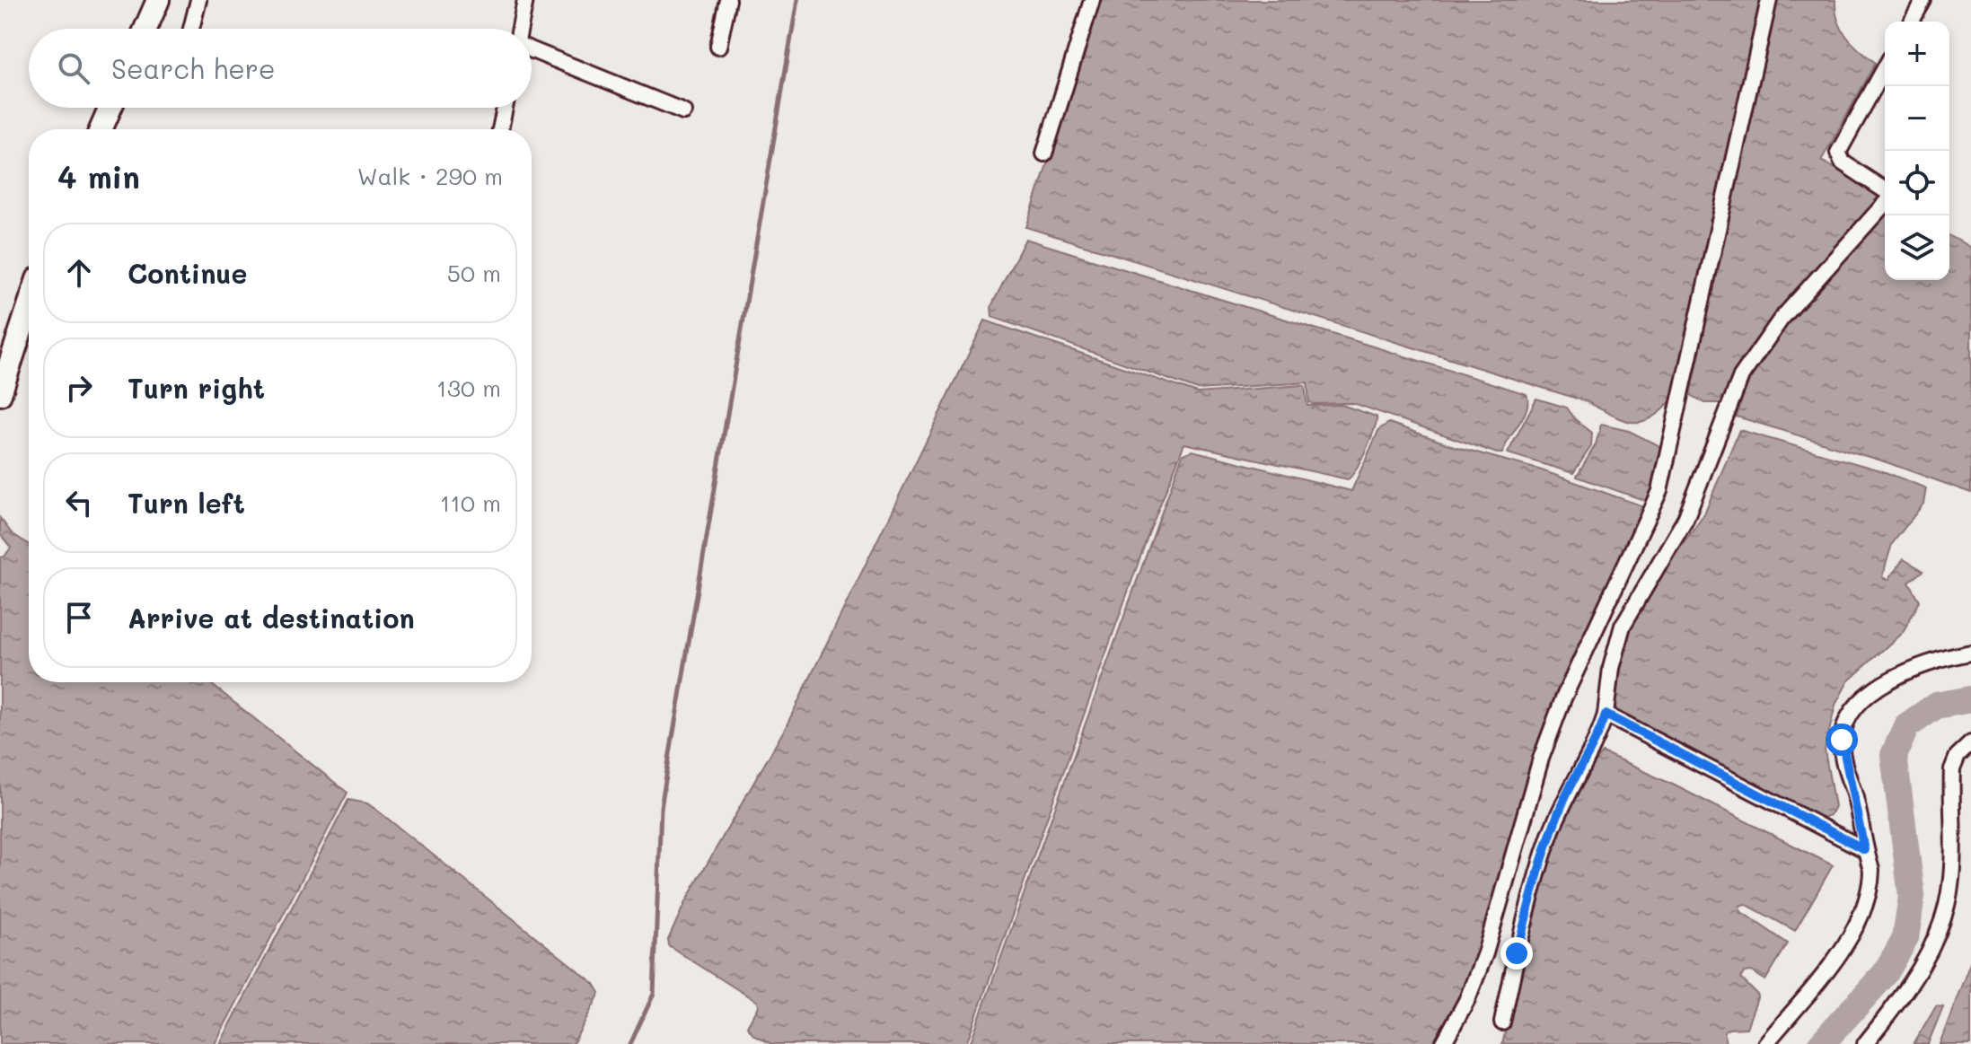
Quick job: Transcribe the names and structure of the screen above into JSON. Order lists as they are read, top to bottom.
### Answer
{
  "page": {
    "map_buttons": ["+", "−"],
    "search": "Search here",
    "heading": ["4 min", "Walk · 290 m"],
    "list": [
      ["Continue", "50 m"],
      ["Turn right", "130 m"],
      ["Turn left", "110 m"],
      "Arrive at destination"
    ]
  }
}
